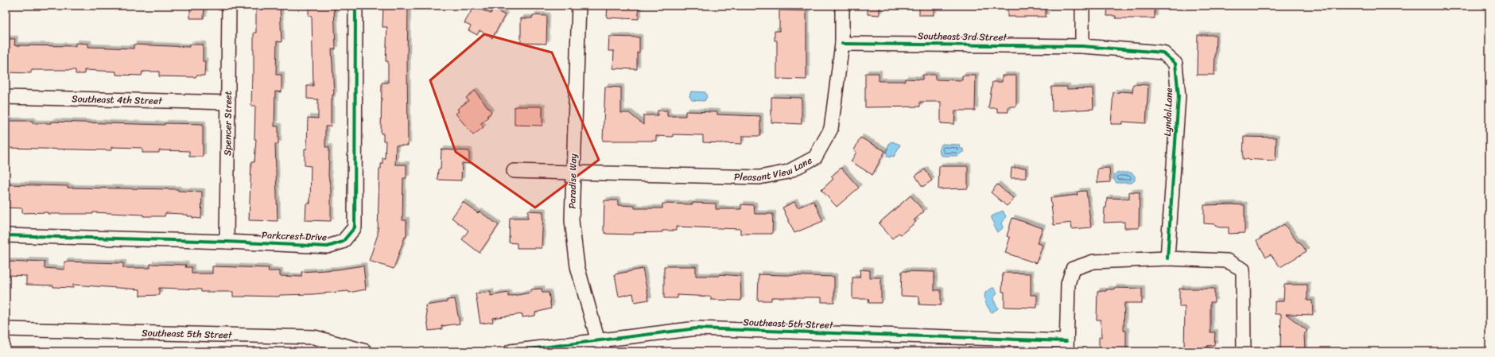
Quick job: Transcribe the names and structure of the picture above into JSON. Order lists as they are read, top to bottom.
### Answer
{
  "streets": {
    "street": [
      "Southeast 3rd Street",
      "Southeast 4th Street",
      "Lyndal Lane",
      "Spencer Street",
      "Pleasant View Lane",
      "Paradise Way",
      "Parkcrest Drive",
      "Southeast 5th Street"
    ]
  },
  "crossings": [
    ["Southeast 3rd Street", "Lyndal Lane"],
    ["Southeast 3rd Street", "Pleasant View Lane"],
    ["Southeast 4th Street", "Spencer Street"],
    ["Spencer Street", "Parkcrest Drive"],
    ["Pleasant View Lane", "Paradise Way"],
    ["Paradise Way", "Southeast 5th Street"]
  ]
}
